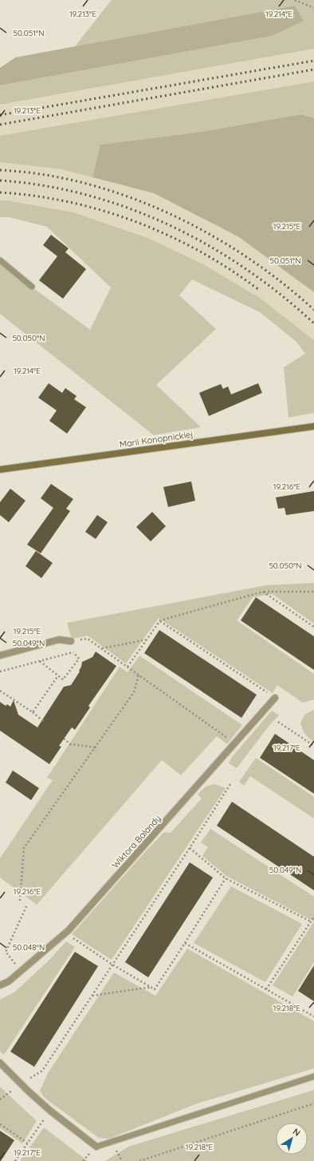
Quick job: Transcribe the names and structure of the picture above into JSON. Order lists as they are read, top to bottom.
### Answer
{
  "streets": {
    "street": ["Marii Konopnickiej", "Wiktora Bałandy"]
  },
  "north": "top right",
  "coordinates": [
    "19.213°E",
    "19.214°E",
    "50.051°N",
    "19.215°E",
    "50.050°N",
    "19.216°E",
    "50.049°N",
    "19.217°E",
    "50.048°N",
    "19.218°E"
  ]
}
